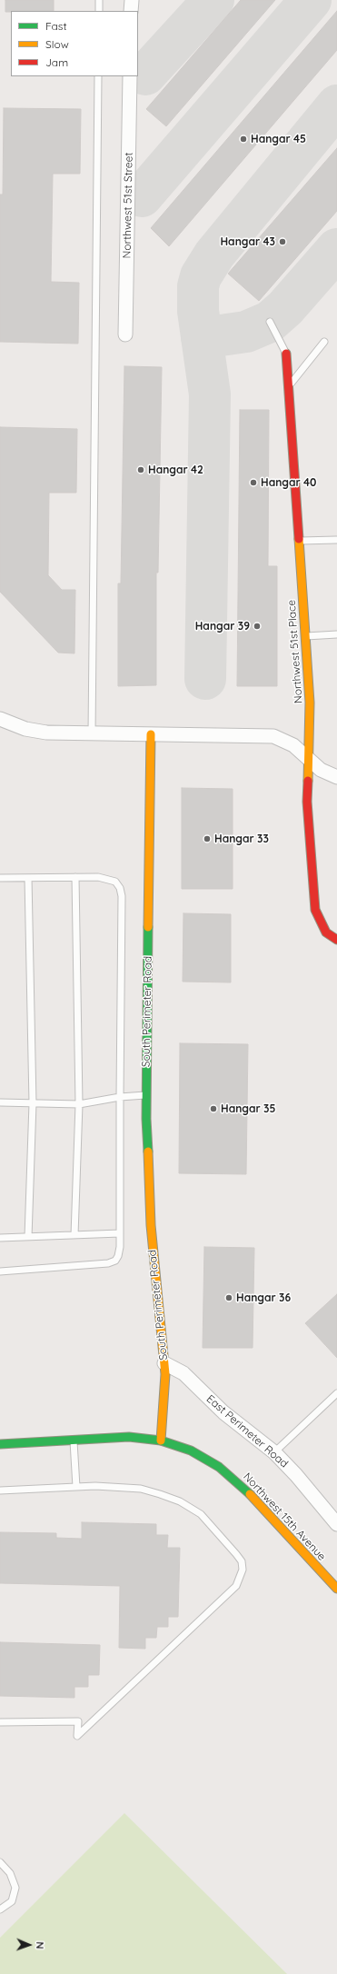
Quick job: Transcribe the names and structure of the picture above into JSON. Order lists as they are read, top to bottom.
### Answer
{
  "streets": {
    "street": [
      "Northwest 51st Street",
      "Northwest 51st Place",
      "South Perimeter Road",
      "East Perimeter Road",
      "Northwest 15th Avenue"
    ]
  },
  "crossings": [
    ["South Perimeter Road", "East Perimeter Road"],
    ["South Perimeter Road", "Northwest 15th Avenue"]
  ],
  "places": [
    "Hangar 45",
    "Hangar 43",
    "Hangar 42",
    "Hangar 40",
    "Hangar 39",
    "Hangar 33",
    "Hangar 35",
    "Hangar 36"
  ],
  "legend": ["Fast", "Slow", "Jam"],
  "north": "right"
}
